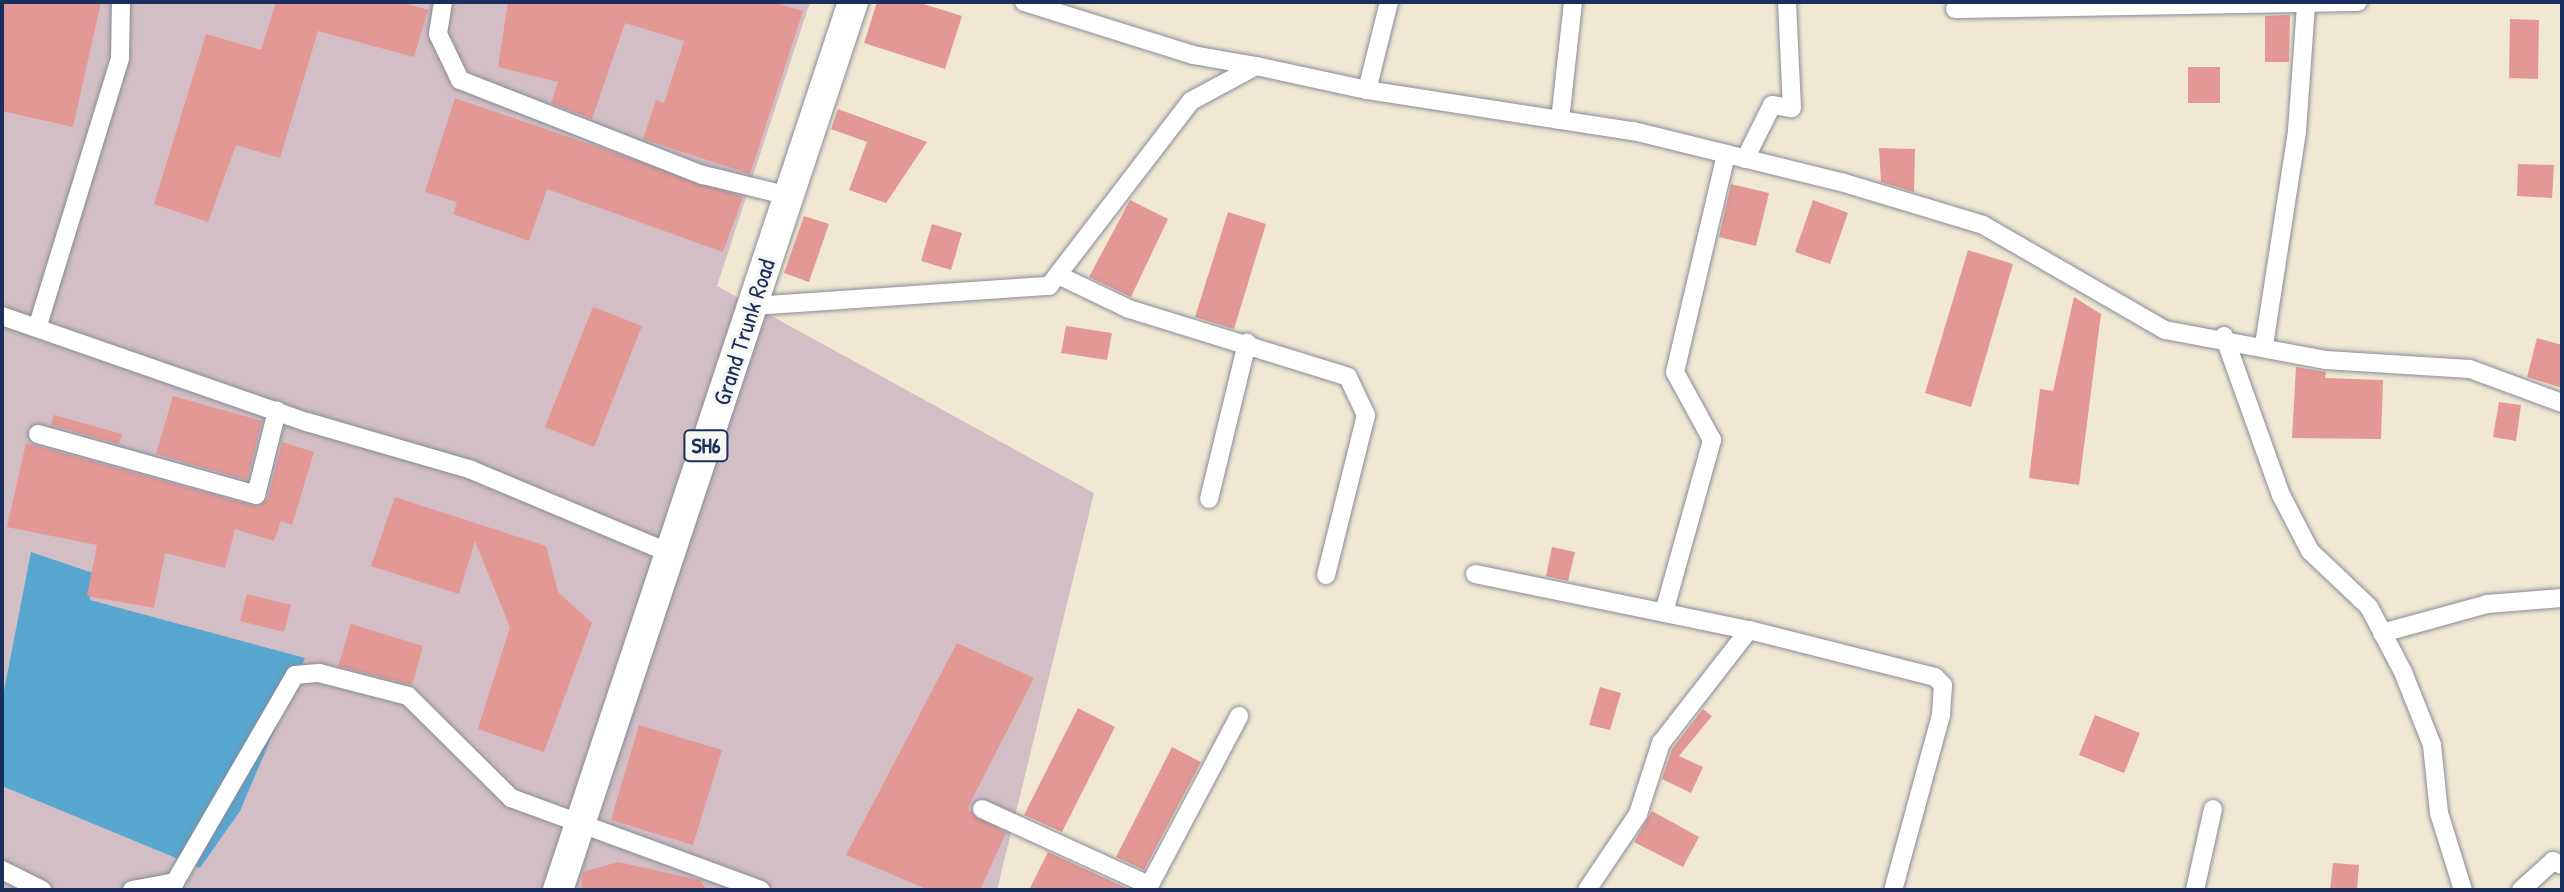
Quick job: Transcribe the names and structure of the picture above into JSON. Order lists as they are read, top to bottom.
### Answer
{
  "streets": {
    "main road": ["Grand Trunk Road", "SH6"]
  }
}
